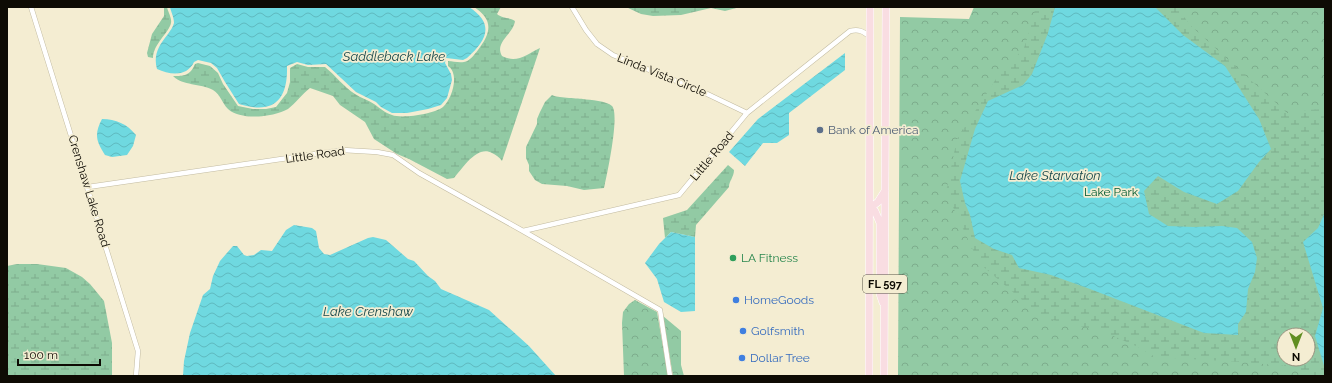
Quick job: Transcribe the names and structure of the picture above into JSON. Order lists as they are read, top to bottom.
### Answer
{
  "streets": {
    "main road": ["FL 597"],
    "street": ["Linda Vista Circle", "Little Road", "Crenshaw Lake Road"]
  },
  "crossings": [
    ["Linda Vista Circle", "Little Road"],
    ["Little Road", "Crenshaw Lake Road"],
    ["Little Road", "FL 597"]
  ],
  "water": ["Saddleback Lake", "Lake Starvation", "Lake Crenshaw"],
  "parks": ["Lake Park"],
  "places": [
    "Bank of America",
    "LA Fitness",
    "HomeGoods",
    "Golfsmith",
    "Dollar Tree"
  ],
  "scale_bar": "100 m",
  "north": "bottom"
}
